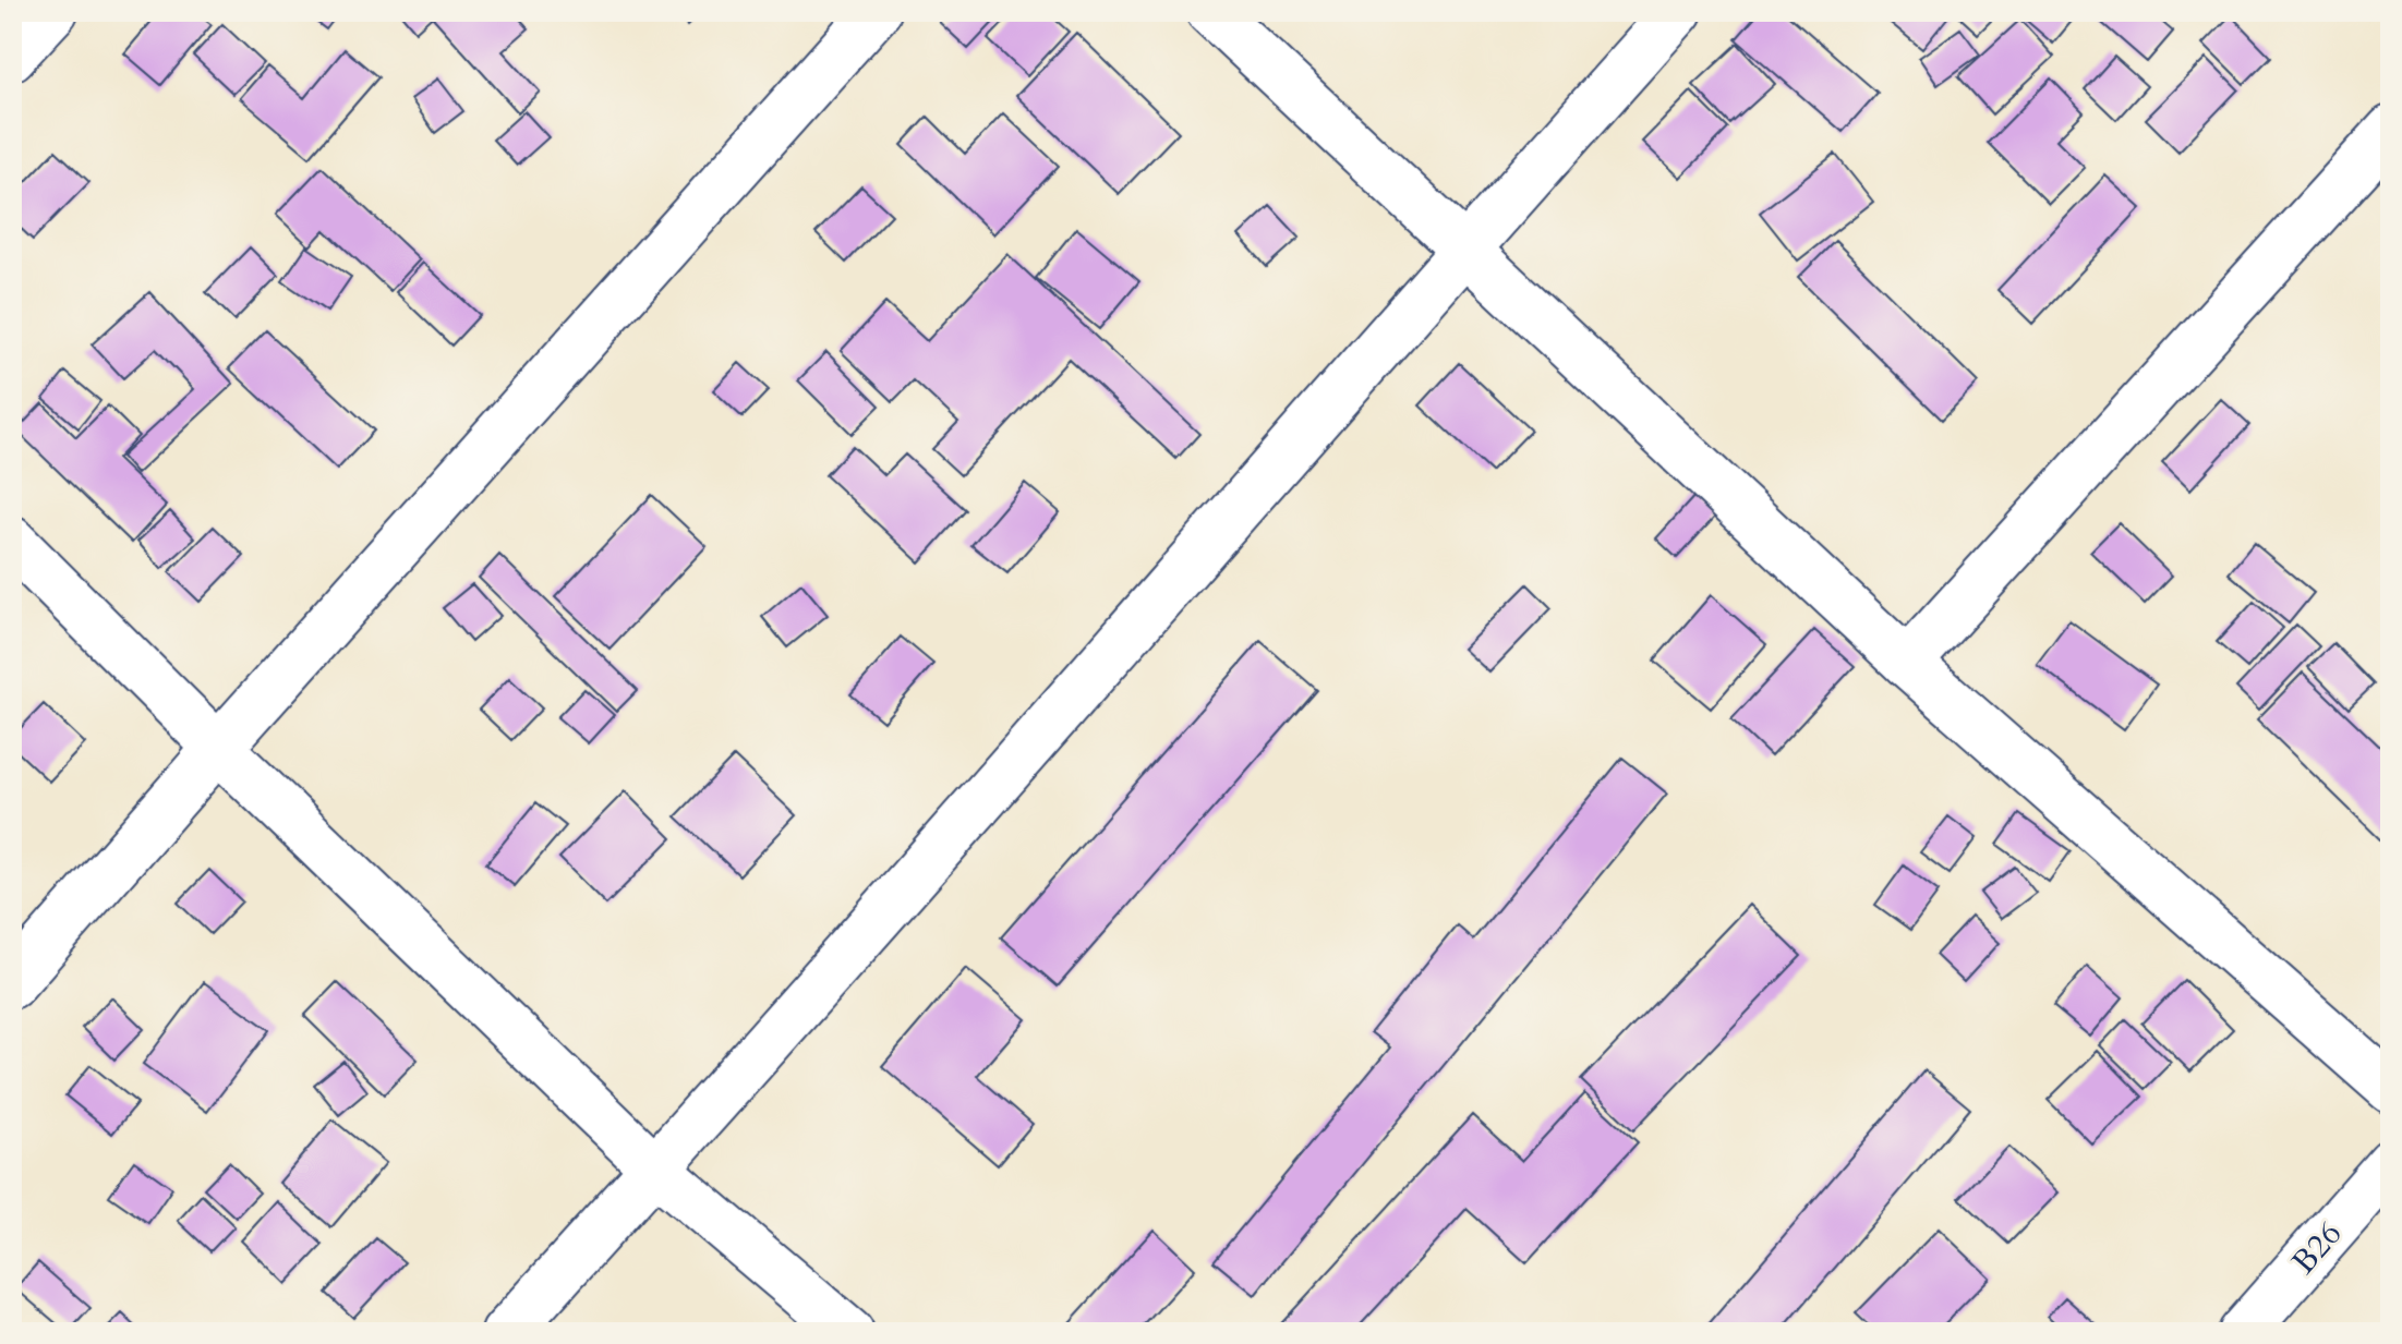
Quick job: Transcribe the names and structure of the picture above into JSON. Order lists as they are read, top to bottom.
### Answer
{
  "streets": {
    "main road": ["B26"]
  }
}
